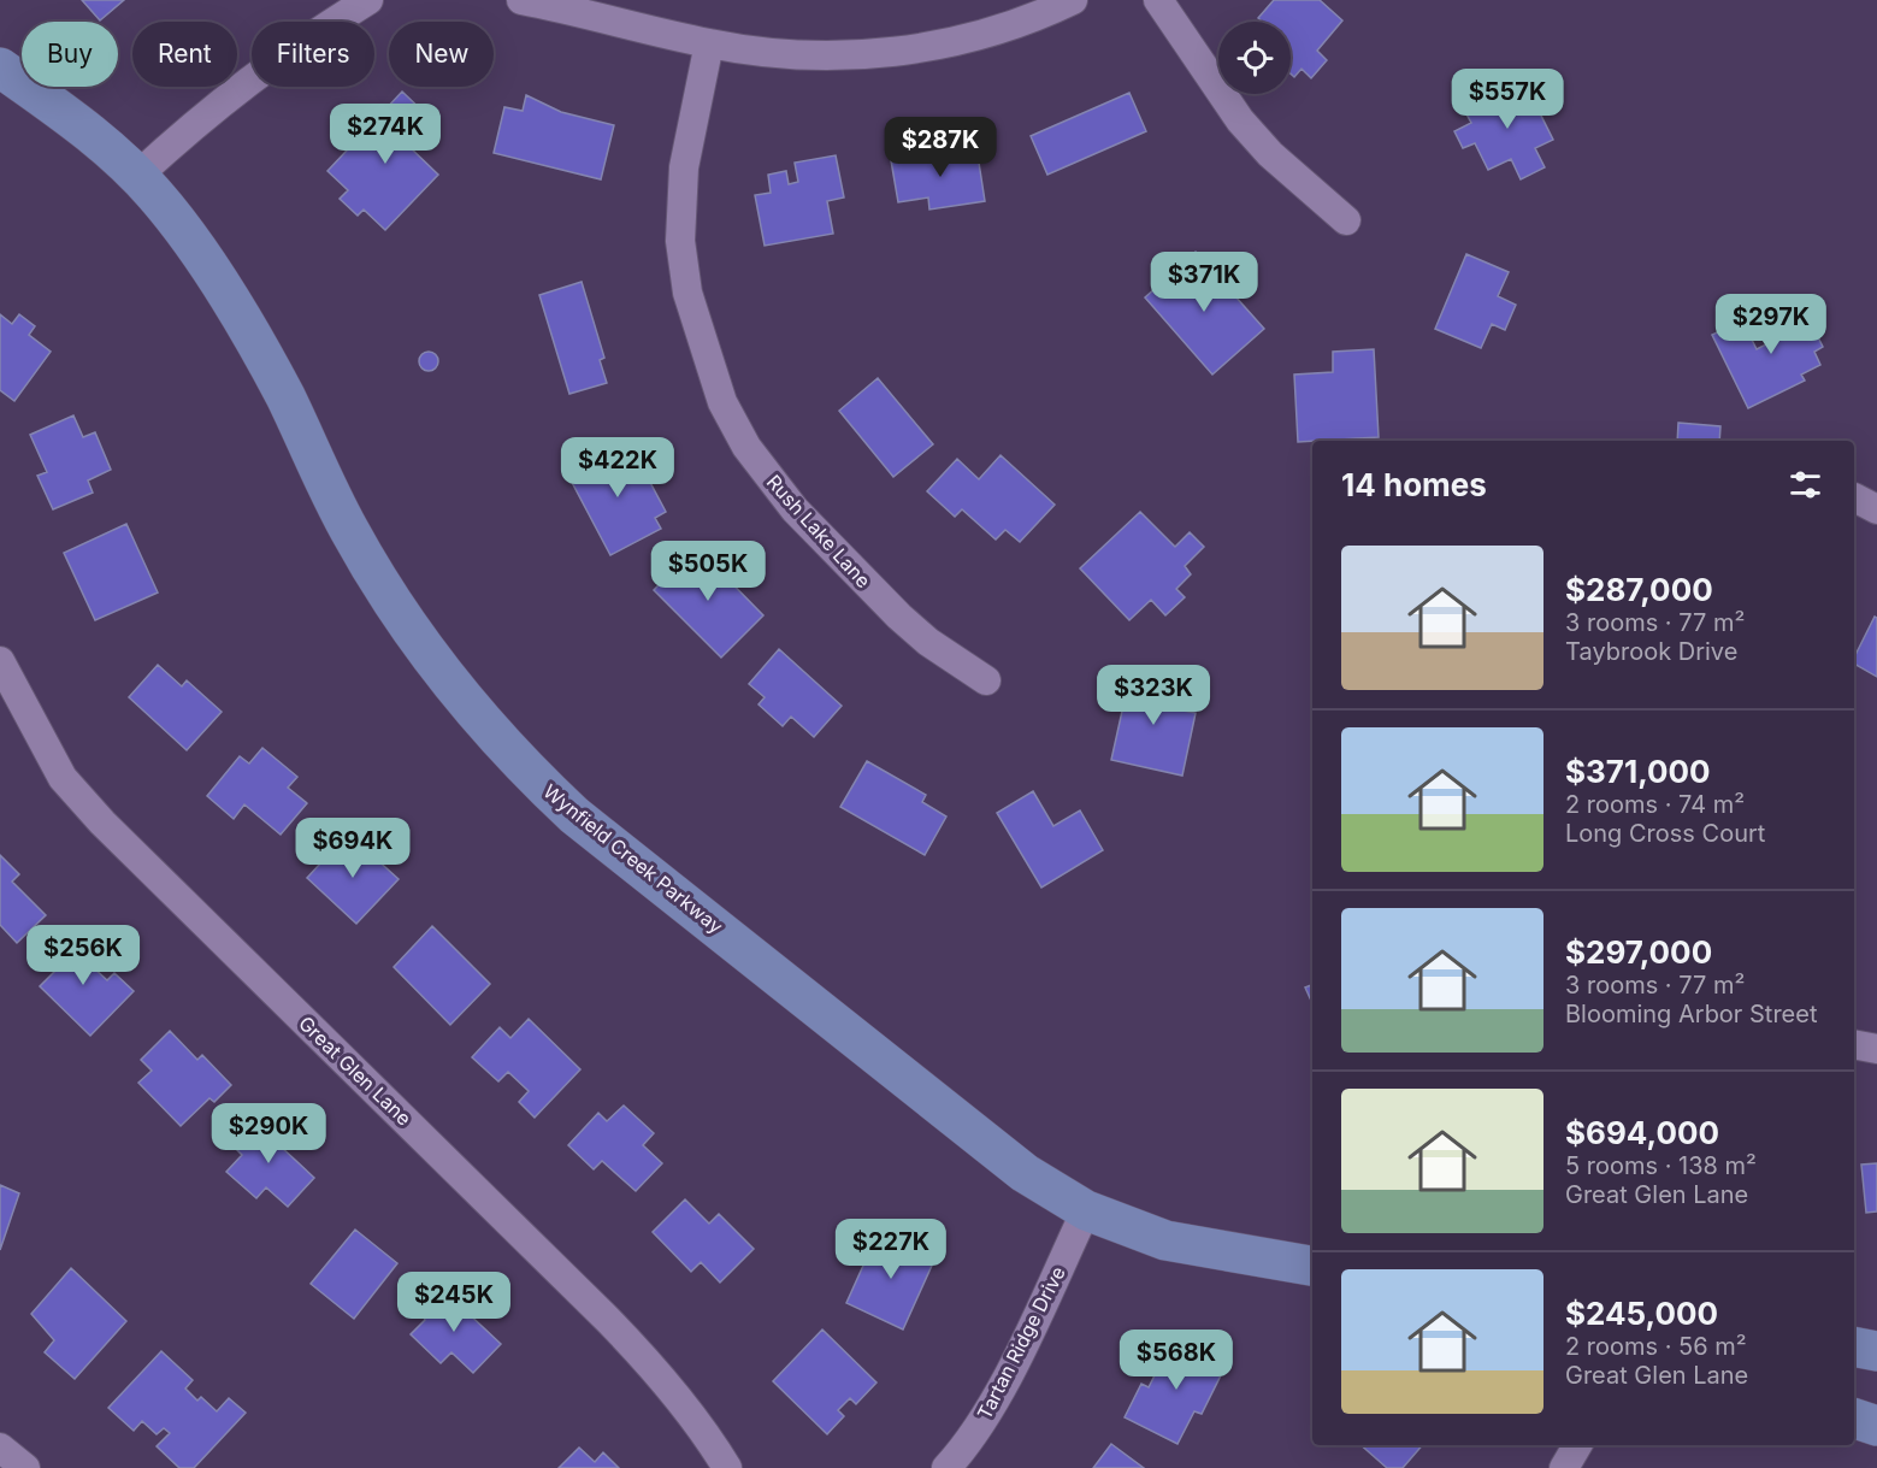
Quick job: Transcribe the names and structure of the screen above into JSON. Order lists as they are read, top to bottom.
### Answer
{
  "streets": {
    "street": [
      "Rush Lake Lane",
      "Wynfield Creek Parkway",
      "Great Glen Lane",
      "Tartan Ridge Drive"
    ]
  },
  "crossings": [
    ["Wynfield Creek Parkway", "Tartan Ridge Drive"]
  ],
  "page": {
    "chip": [
      "Buy",
      "Rent",
      "Filters",
      "New"
    ],
    "price": [
      "$557K",
      "$274K",
      "$287K",
      "$371K",
      "$297K",
      "$422K",
      "$505K",
      "$323K",
      "$694K",
      "$256K",
      "$290K",
      "$227K",
      "$245K",
      "$568K"
    ],
    "heading": "14 homes",
    "list": [
      {
        "name": "$287,000",
        "note": "3 rooms · 77 m² · Taybrook Drive"
      },
      {
        "name": "$371,000",
        "note": "2 rooms · 74 m² · Long Cross Court"
      },
      {
        "name": "$297,000",
        "note": "3 rooms · 77 m² · Blooming Arbor Street"
      },
      {
        "name": "$694,000",
        "note": "5 rooms · 138 m² · Great Glen Lane"
      },
      {
        "name": "$245,000",
        "note": "2 rooms · 56 m² · Great Glen Lane"
      }
    ]
  }
}
